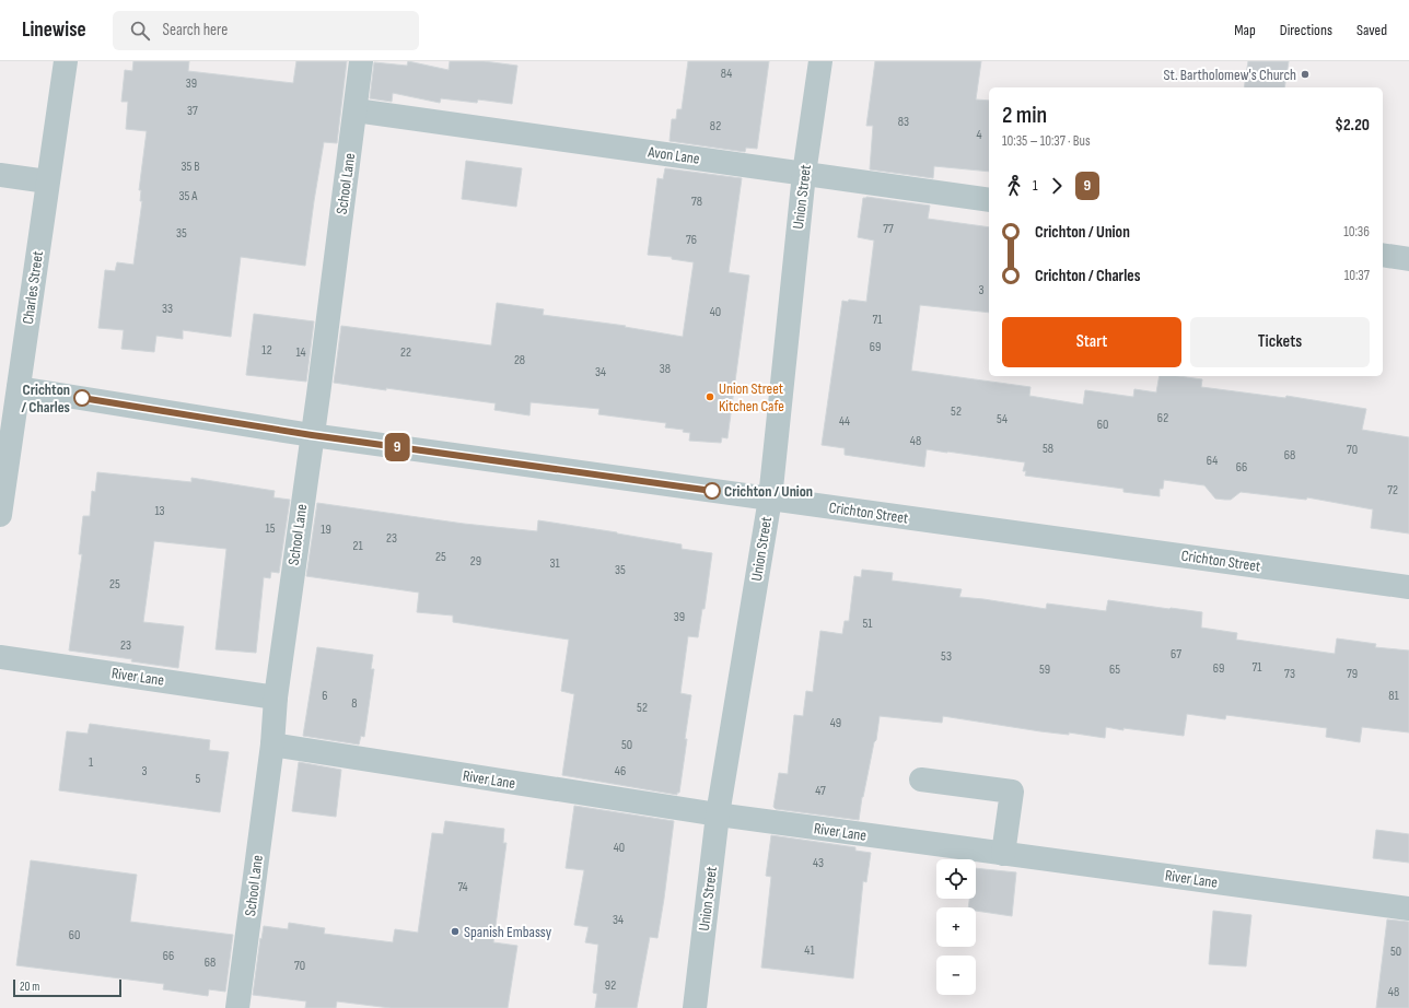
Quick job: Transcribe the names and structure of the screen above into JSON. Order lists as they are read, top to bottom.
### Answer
{
  "streets": {
    "street": [
      "Avon Lane",
      "School Lane",
      "Union Street",
      "Charles Street",
      "Crichton Street",
      "River Lane"
    ]
  },
  "crossings": [
    ["Avon Lane", "School Lane"],
    ["Avon Lane", "Union Street"],
    ["School Lane", "Crichton Street"],
    ["School Lane", "River Lane"],
    ["Union Street", "Crichton Street"],
    ["Union Street", "River Lane"],
    ["Charles Street", "Crichton Street"]
  ],
  "places": [
    "St. Bartholomew's Church",
    "Union Street Kitchen Cafe",
    "Crichton / Charles",
    "Crichton / Union",
    "Spanish Embassy"
  ],
  "lines": ["bus line 9"],
  "house_numbers": [
    "84",
    "39",
    "37",
    "83",
    "82",
    "4",
    "35 B",
    "35 A",
    "78",
    "77",
    "35",
    "76",
    "3",
    "33",
    "40",
    "71",
    "69",
    "12",
    "14",
    "22",
    "28",
    "38",
    "34",
    "52",
    "62",
    "54",
    "44",
    "60",
    "48",
    "58",
    "70",
    "68",
    "64",
    "66",
    "72",
    "13",
    "15",
    "19",
    "23",
    "21",
    "25",
    "29",
    "31",
    "35",
    "25",
    "39",
    "51",
    "23",
    "67",
    "53",
    "71",
    "69",
    "59",
    "65",
    "73",
    "79",
    "6",
    "81",
    "8",
    "52",
    "49",
    "50",
    "1",
    "3",
    "46",
    "5",
    "47",
    "40",
    "43",
    "74",
    "34",
    "60",
    "41",
    "50",
    "66",
    "68",
    "70",
    "92",
    "48"
  ],
  "scale_bar": "20 m",
  "page": {
    "header": "Linewise",
    "search": "Search here",
    "nav": ["Map", "Directions", "Saved"],
    "on_map": "9",
    "heading": ["2 min", "10:35 – 10:37 · Bus", "$2.20"],
    "legs": ["1", "9"],
    "list": [
      {
        "name": "Crichton / Union",
        "value": "10:36"
      },
      {
        "name": "Crichton / Charles",
        "value": "10:37"
      }
    ],
    "buttons": ["Start", "Tickets"],
    "map_buttons": ["+", "−"],
    "scale": "20 m"
  }
}
